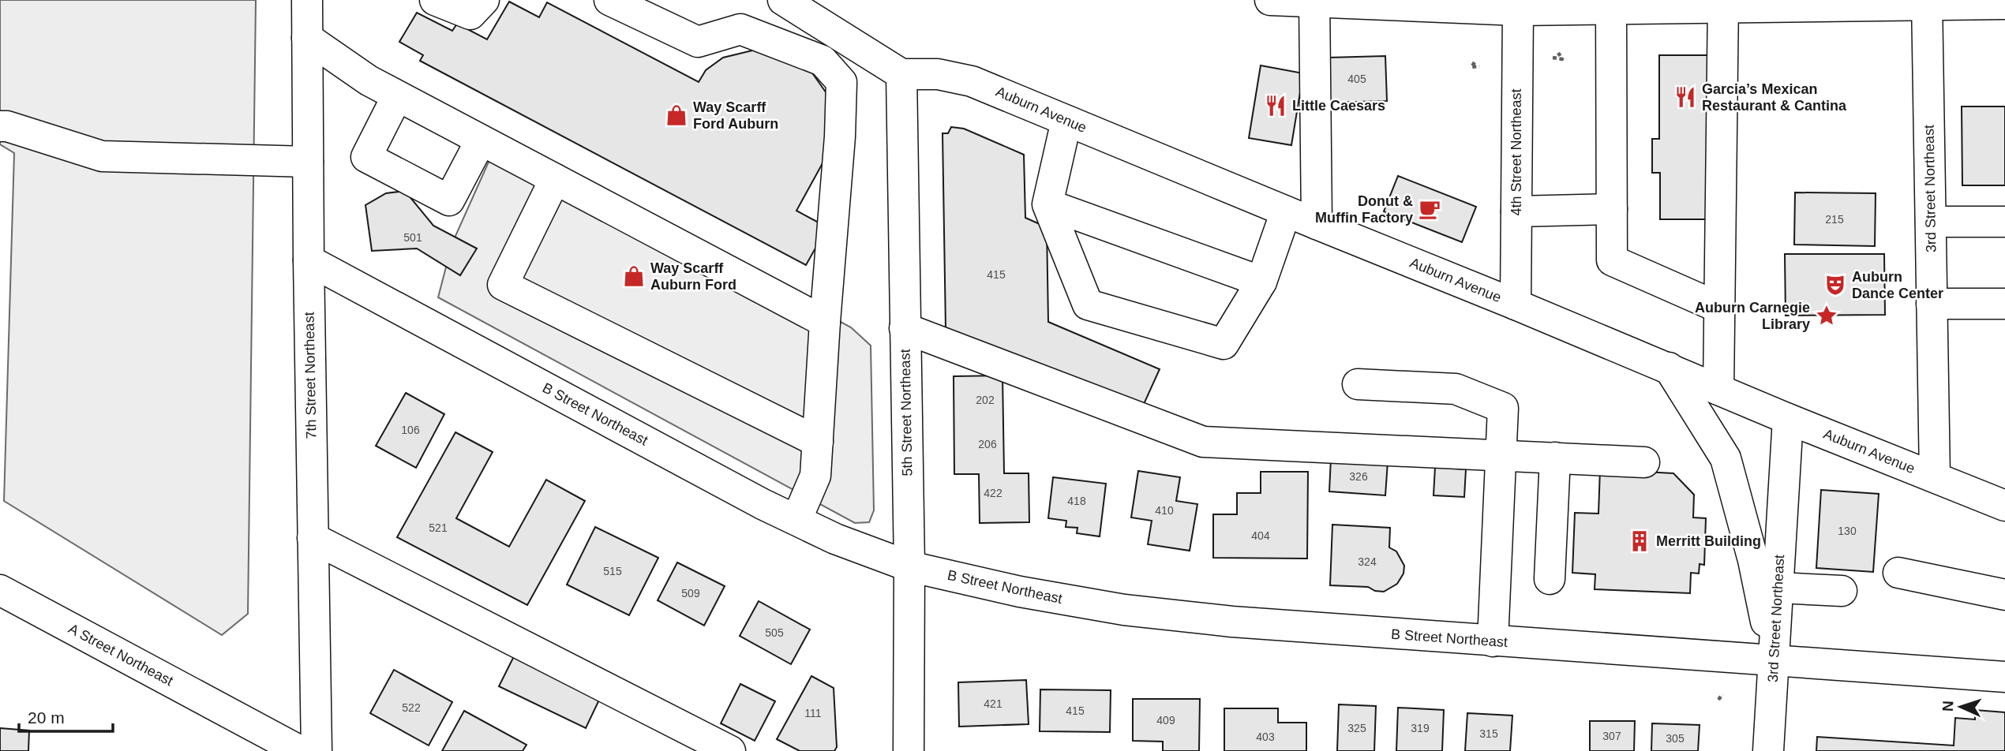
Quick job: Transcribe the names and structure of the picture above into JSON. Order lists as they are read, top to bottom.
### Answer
{
  "streets": {
    "street": [
      "Auburn Avenue",
      "4th Street Northeast",
      "3rd Street Northeast",
      "7th Street Northeast",
      "5th Street Northeast",
      "B Street Northeast",
      "A Street Northeast"
    ]
  },
  "crossings": [
    ["Auburn Avenue", "4th Street Northeast"],
    ["Auburn Avenue", "3rd Street Northeast"],
    ["Auburn Avenue", "5th Street Northeast"],
    ["3rd Street Northeast", "B Street Northeast"],
    ["7th Street Northeast", "B Street Northeast"],
    ["5th Street Northeast", "B Street Northeast"]
  ],
  "places": {
    "restaurant": ["Garcia’s Mexican Restaurant & Cantina", "Little Caesars"],
    "shop": ["Way Scarff Ford Auburn", "Way Scarff Auburn Ford"],
    "cafe": ["Donut & Muffin Factory"],
    "theatre": ["Auburn Dance Center"],
    "place": ["Auburn Carnegie Library"],
    "building": ["Merritt Building"]
  },
  "house_numbers": [
    "405",
    "215",
    "501",
    "415",
    "202",
    "106",
    "206",
    "326",
    "422",
    "418",
    "410",
    "521",
    "130",
    "404",
    "324",
    "515",
    "509",
    "505",
    "421",
    "522",
    "415",
    "111",
    "409",
    "325",
    "319",
    "315",
    "307",
    "403",
    "305"
  ],
  "scale_bar": "20 m",
  "north": "left"
}
